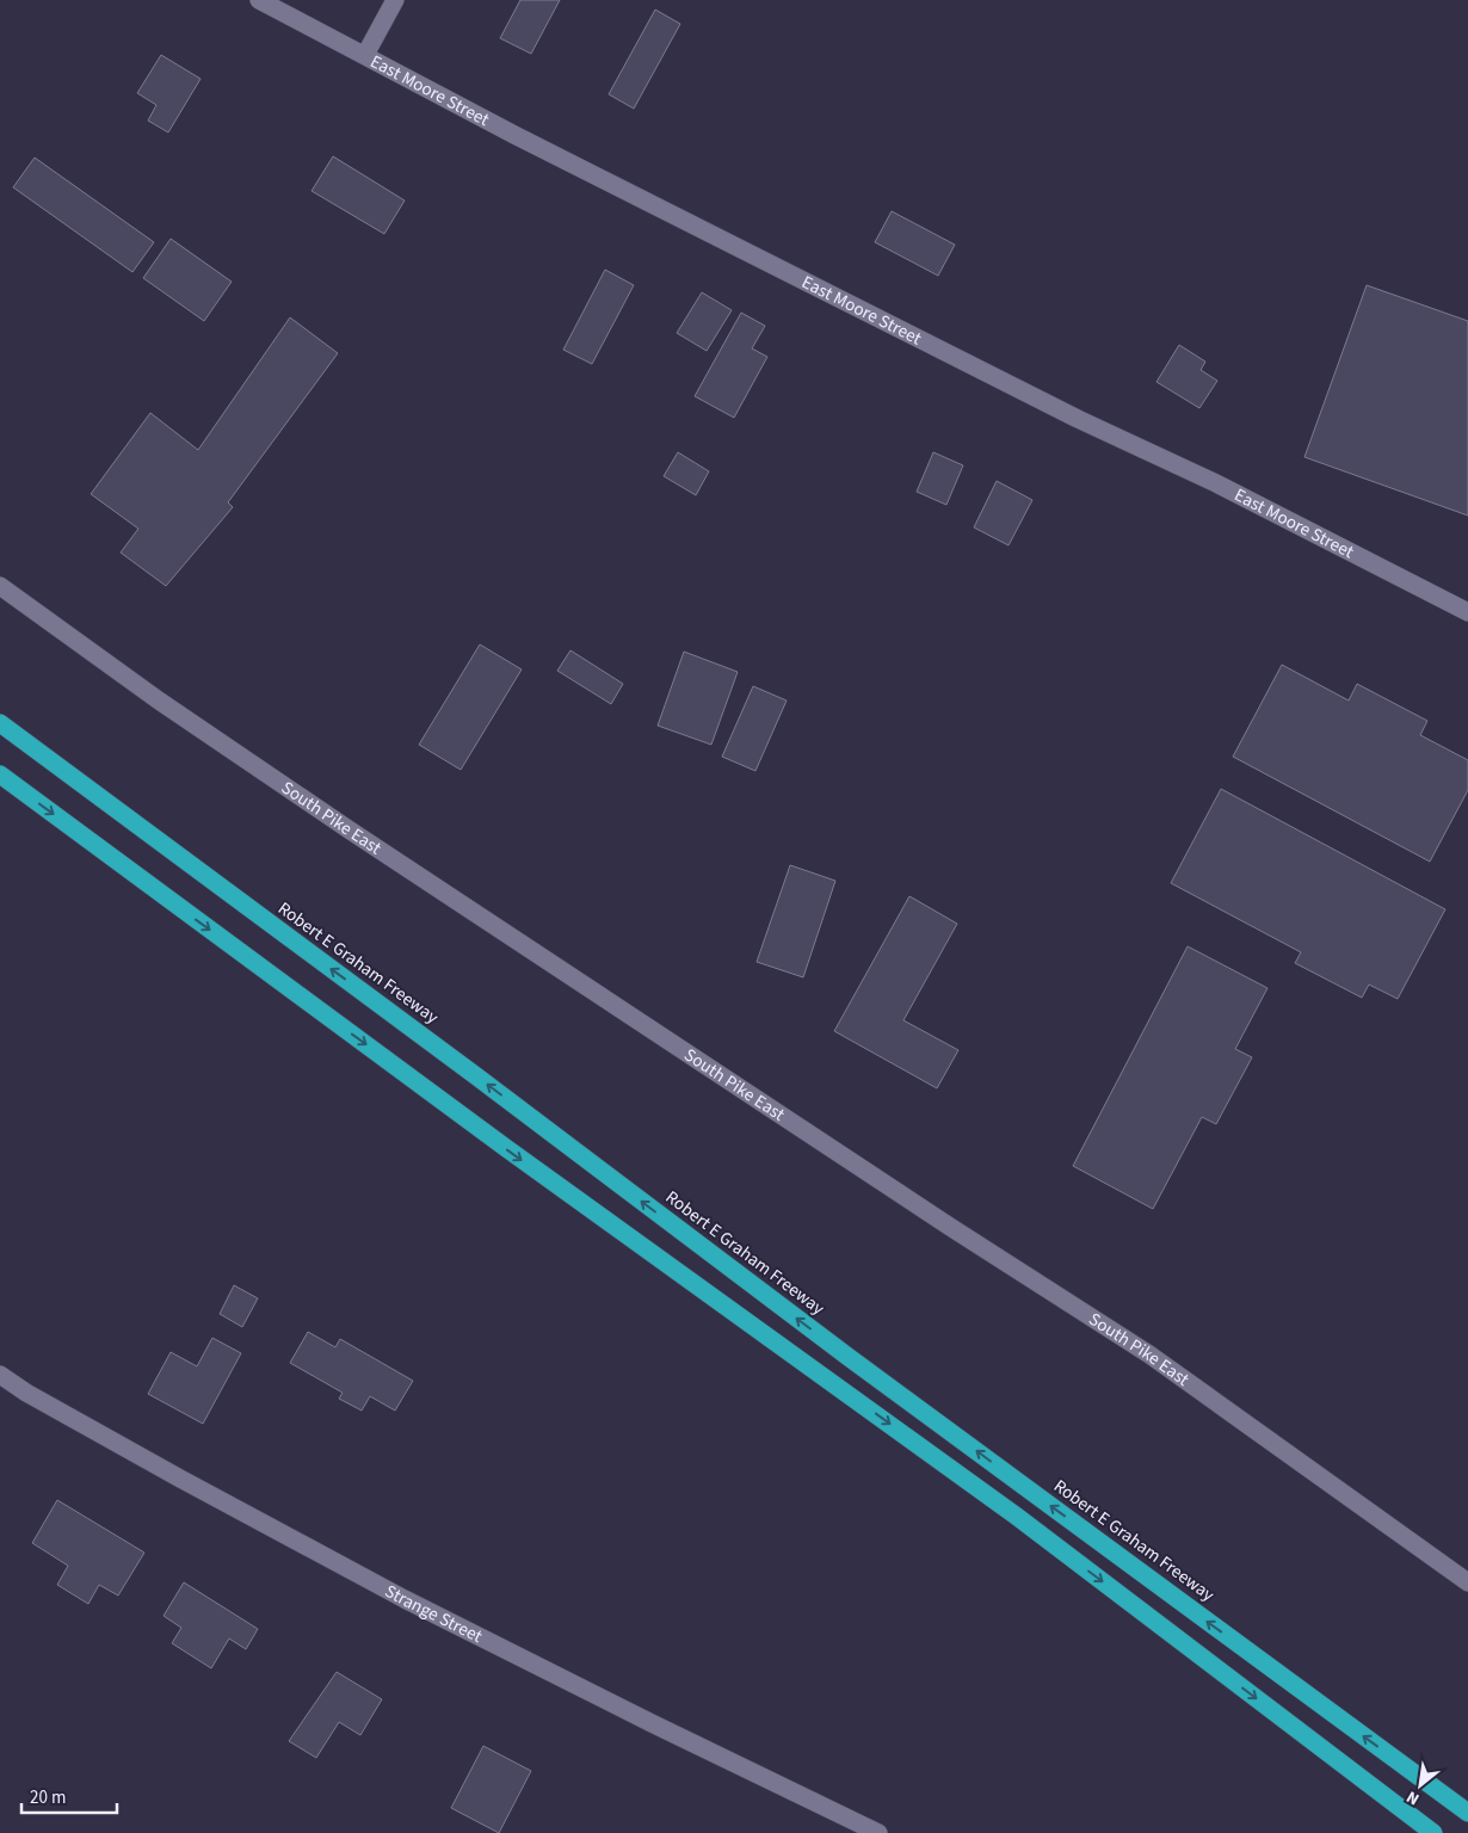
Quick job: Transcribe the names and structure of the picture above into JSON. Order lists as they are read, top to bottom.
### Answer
{
  "streets": {
    "highway": ["Robert E Graham Freeway"],
    "street": ["East Moore Street", "South Pike East", "Strange Street"]
  },
  "scale_bar": "20 m",
  "north": "bottom left"
}
